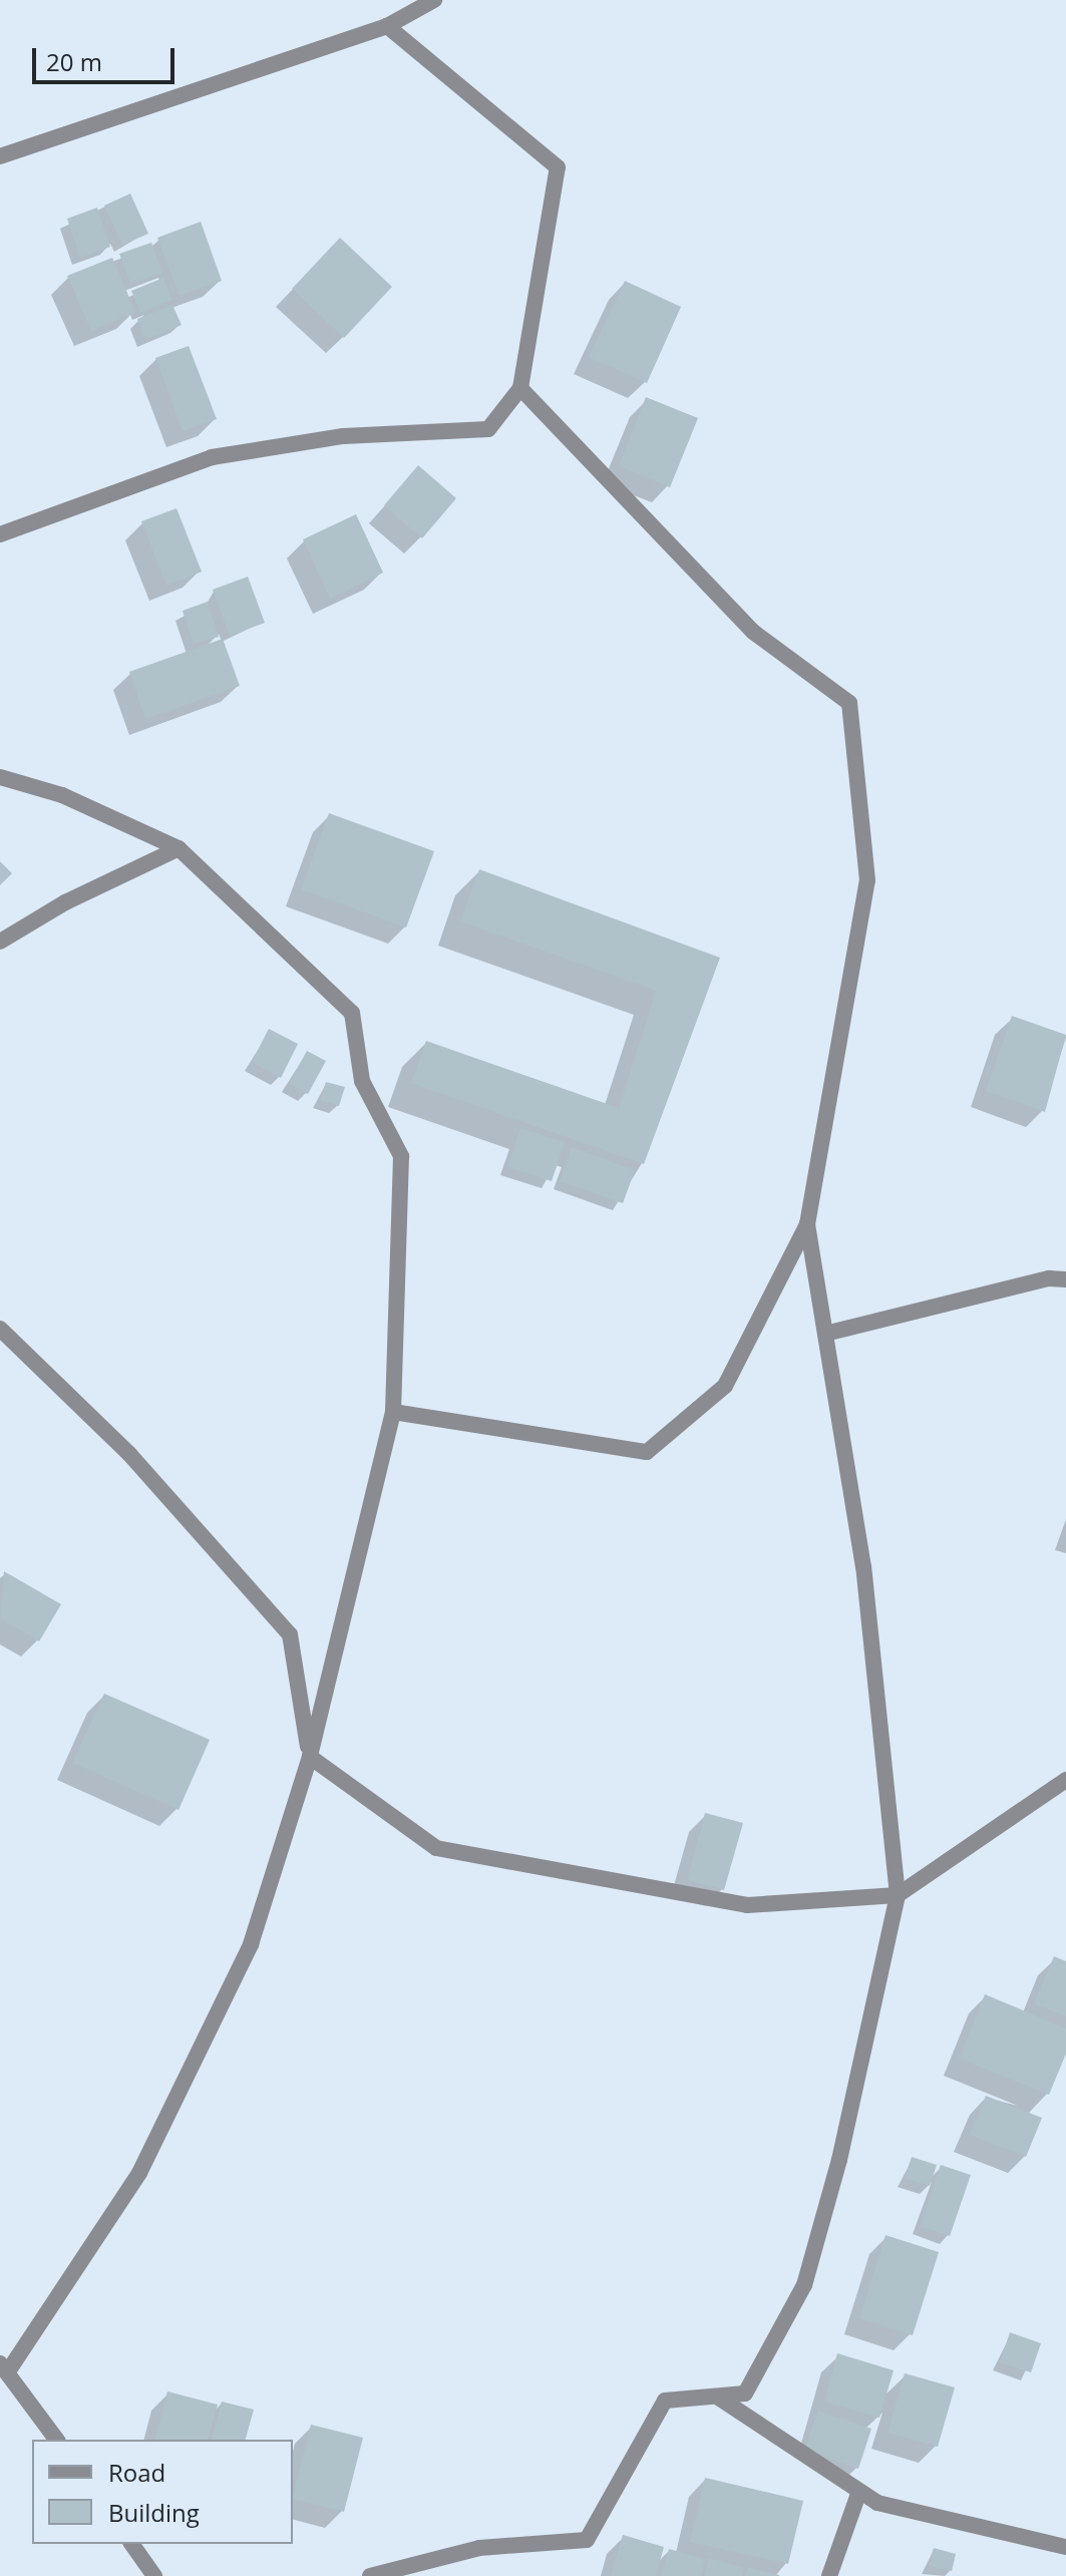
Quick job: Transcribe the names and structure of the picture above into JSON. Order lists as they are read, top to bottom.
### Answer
{
  "legend": ["Road", "Building"],
  "scale_bar": "20 m"
}
